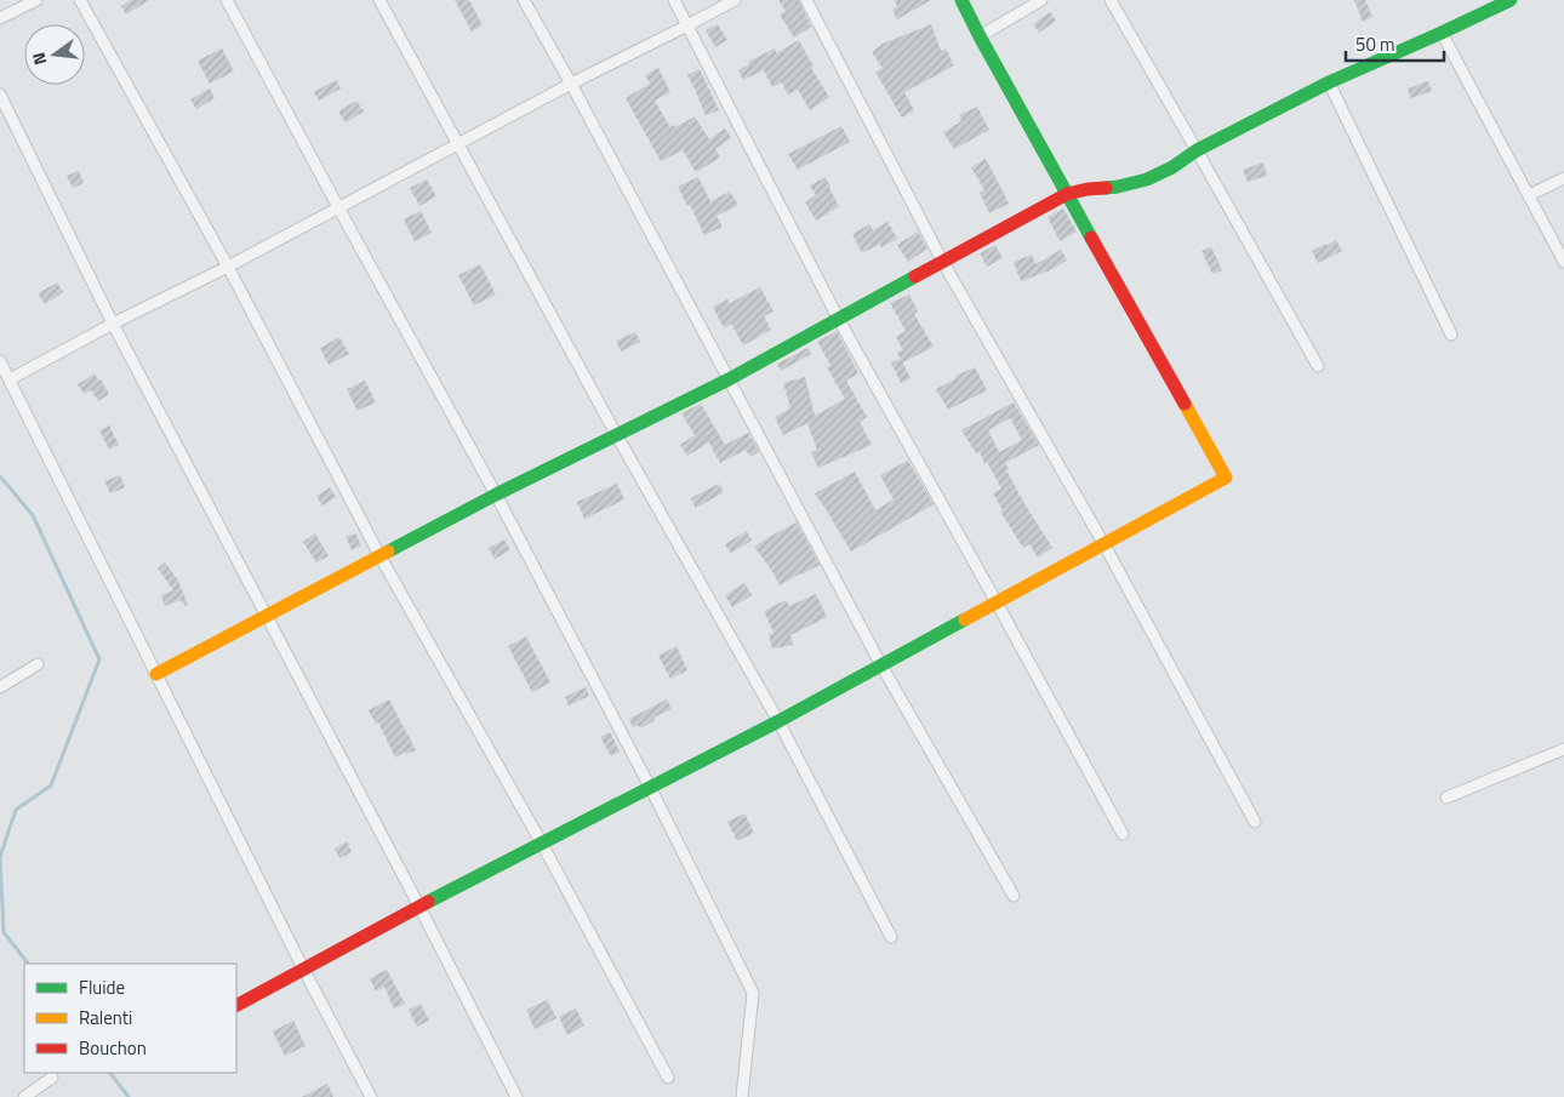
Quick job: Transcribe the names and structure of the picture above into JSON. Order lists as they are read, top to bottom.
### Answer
{
  "legend": ["Fluide", "Ralenti", "Bouchon"],
  "scale_bar": "50 m",
  "north": "left"
}
